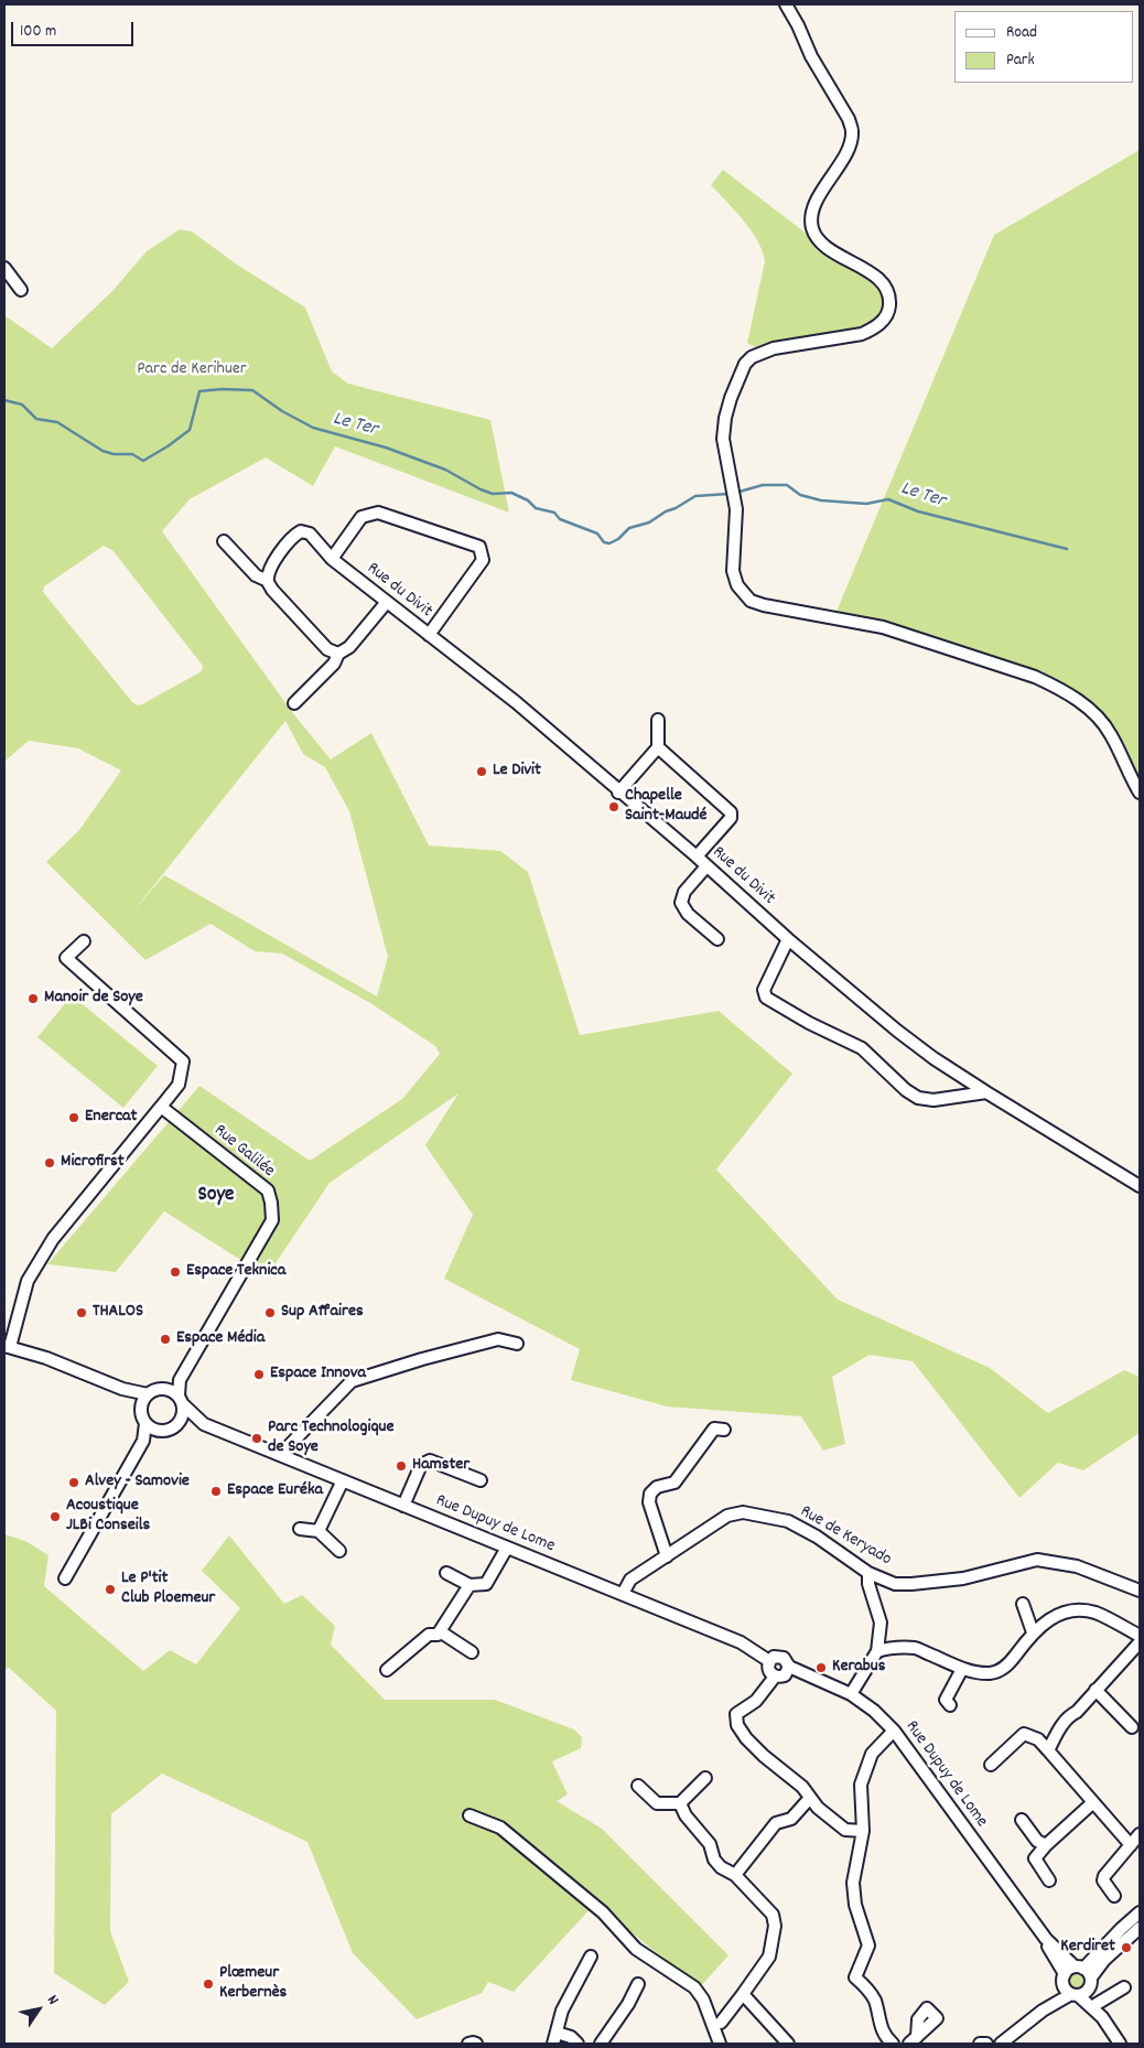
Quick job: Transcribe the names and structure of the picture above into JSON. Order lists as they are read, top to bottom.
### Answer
{
  "streets": {
    "street": [
      "Rue du Divit",
      "Rue Galilée",
      "Rue Dupuy de Lome",
      "Rue de Keryado"
    ]
  },
  "crossings": [
    ["Rue Galilée", "Rue Dupuy de Lome"],
    ["Rue Dupuy de Lome", "Rue de Keryado"]
  ],
  "districts": ["Soye"],
  "water": ["Le Ter"],
  "parks": ["Parc de Kerihuer"],
  "places": [
    "Le Divit",
    "Chapelle Saint-Maudé",
    "Manoir de Soye",
    "Enercat",
    "Microfirst",
    "Espace Teknica",
    "THALOS",
    "Sup Affaires",
    "Espace Média",
    "Espace Innova",
    "Parc Technologique de Soye",
    "Hamster",
    "Alvey - Samovie",
    "Espace Euréka",
    "Acoustique JLBi Conseils",
    "Le P'tit Club Ploemeur",
    "Kerabus",
    "Kerdiret",
    "Plœmeur Kerbernès"
  ],
  "legend": ["Road", "Park"],
  "scale_bar": "100 m",
  "north": "top right"
}
